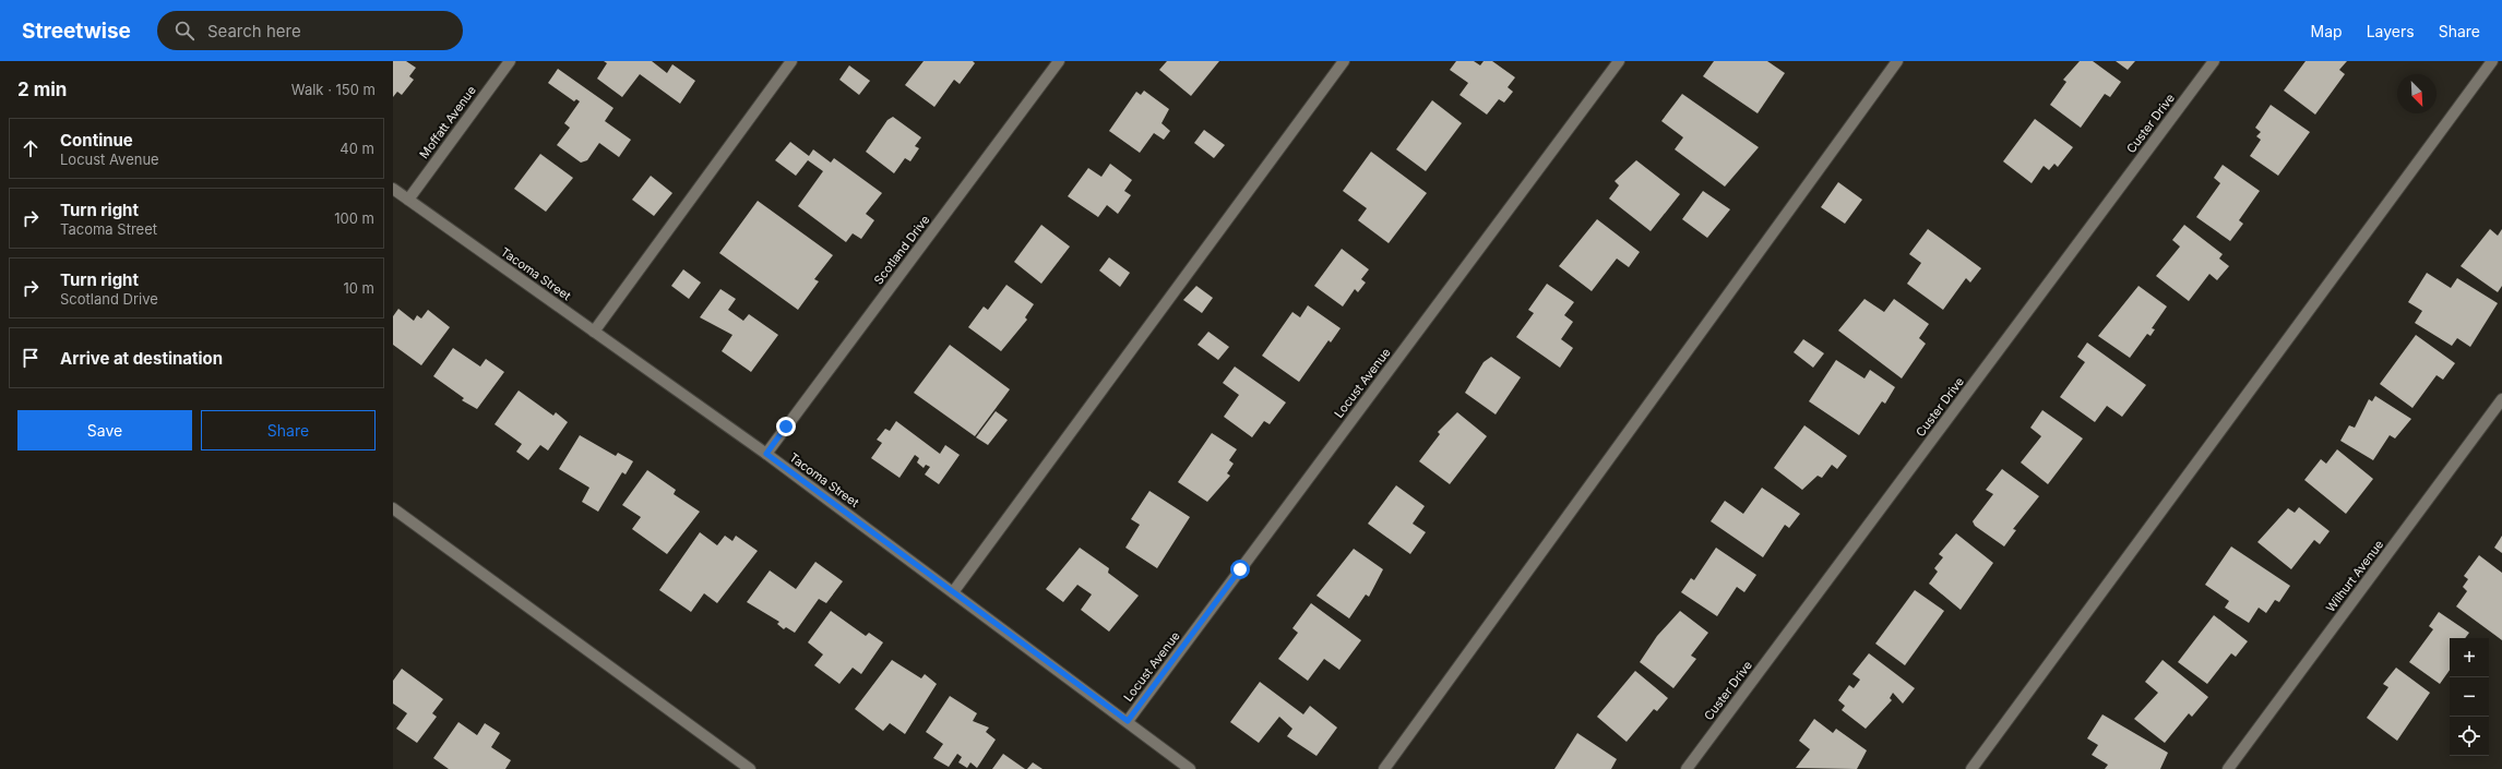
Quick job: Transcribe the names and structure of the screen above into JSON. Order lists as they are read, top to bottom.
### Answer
{
  "streets": {
    "street": [
      "Moffatt Avenue",
      "Custer Drive",
      "Scotland Drive",
      "Tacoma Street",
      "Locust Avenue",
      "Wilhurt Avenue"
    ]
  },
  "crossings": [
    ["Moffatt Avenue", "Tacoma Street"],
    ["Scotland Drive", "Tacoma Street"],
    ["Tacoma Street", "Locust Avenue"]
  ],
  "north": "bottom right",
  "page": {
    "header": "Streetwise",
    "search": "Search here",
    "nav": ["Map", "Layers", "Share"],
    "heading": ["2 min", "Walk · 150 m"],
    "list": [
      ["Continue", "Locust Avenue", "40 m"],
      ["Turn right", "Tacoma Street", "100 m"],
      ["Turn right", "Scotland Drive", "10 m"],
      "Arrive at destination"
    ],
    "buttons": ["Save", "Share"],
    "map_buttons": ["+", "−"]
  }
}
